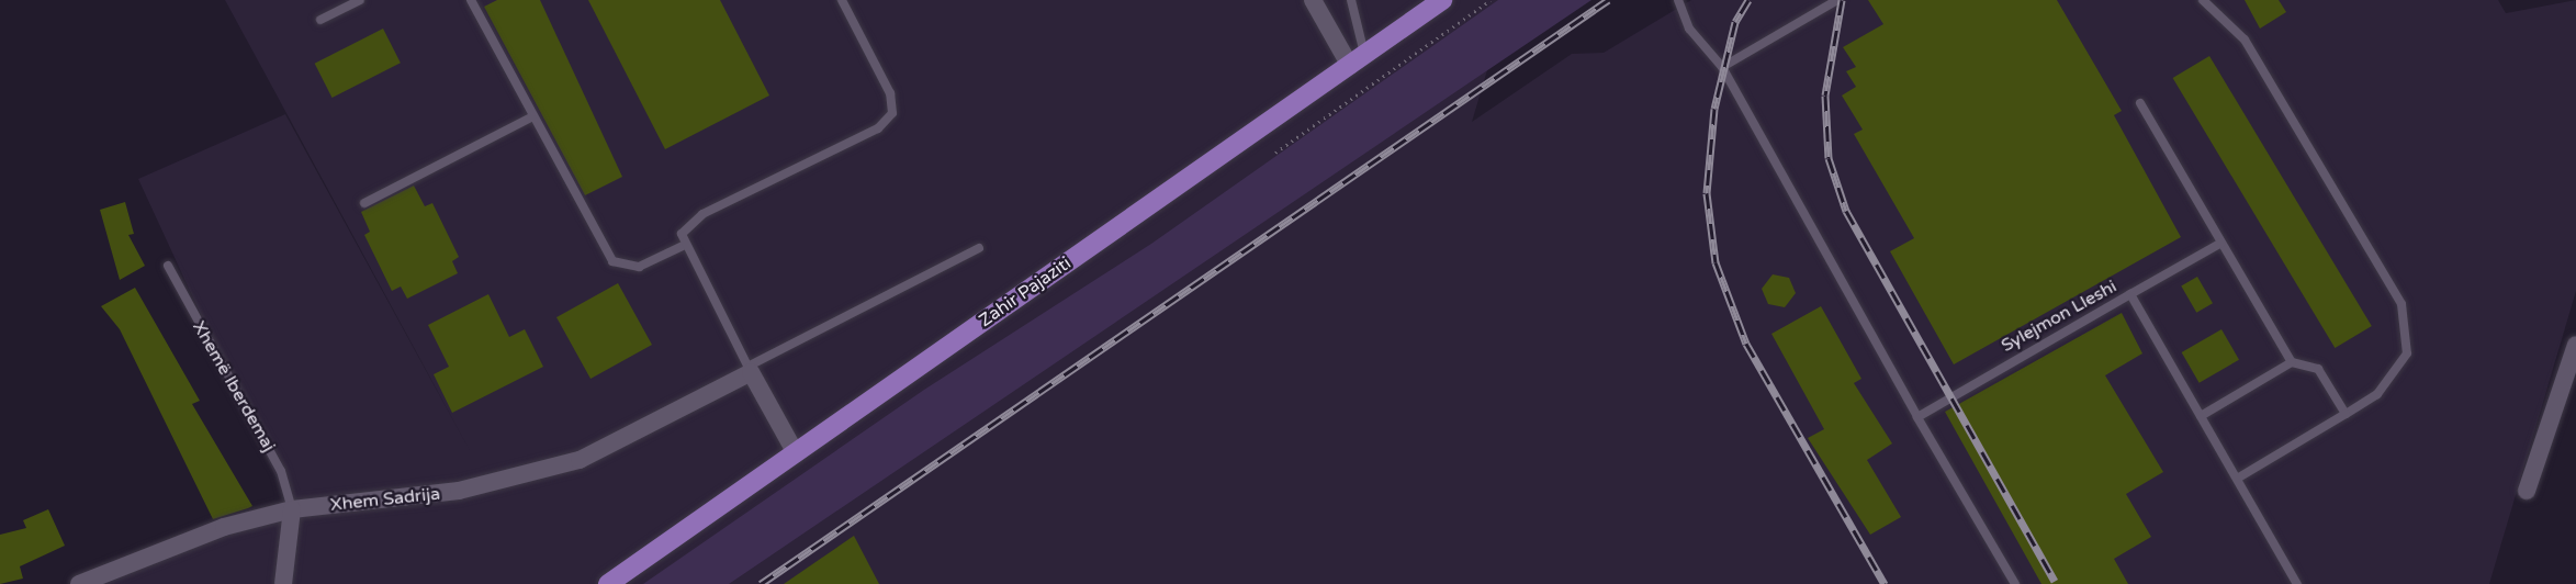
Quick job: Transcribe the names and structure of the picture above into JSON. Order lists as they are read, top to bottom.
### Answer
{
  "streets": {
    "main road": ["Zahir Pajaziti"],
    "street": ["Xhemë Iberdemaj", "Xhem Sadrija"],
    "lane": ["Sylejmon Lleshi"]
  },
  "crossings": [
    ["Xhemë Iberdemaj", "Xhem Sadrija"]
  ]
}
